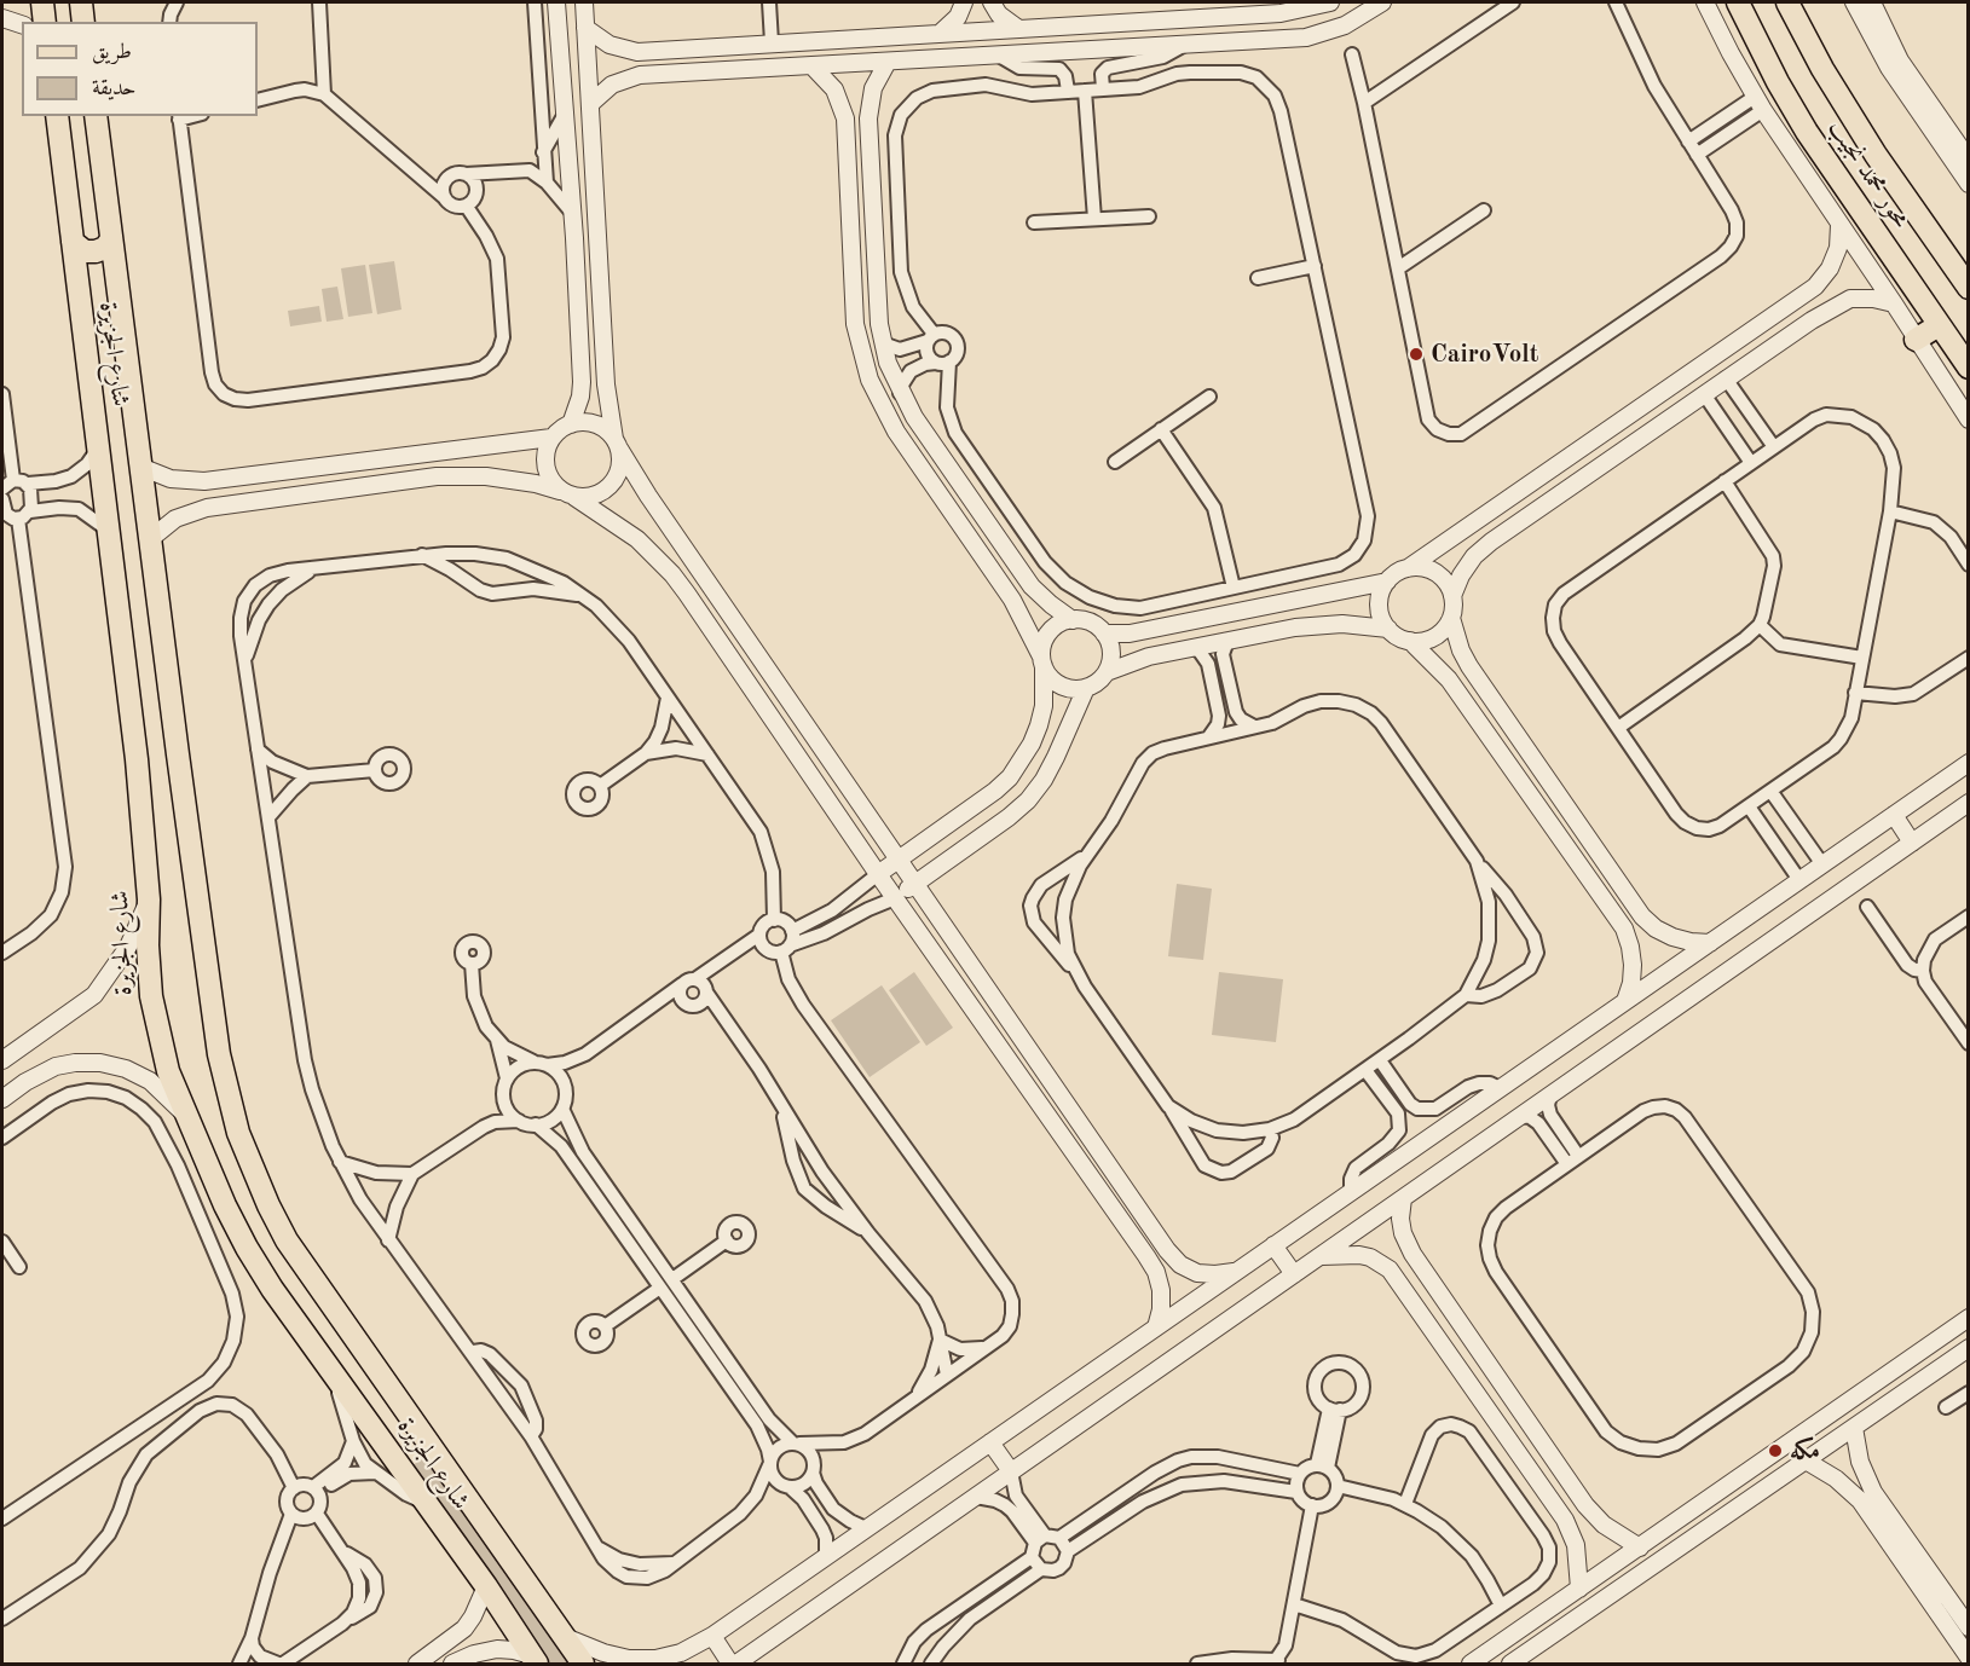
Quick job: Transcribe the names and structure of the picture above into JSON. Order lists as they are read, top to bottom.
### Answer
{
  "streets": {
    "main road": ["محور محمد نجيب", "شارع الجزيرة"]
  },
  "places": ["CairoVolt", "مكه"],
  "legend": ["طريق", "حديقة"]
}
